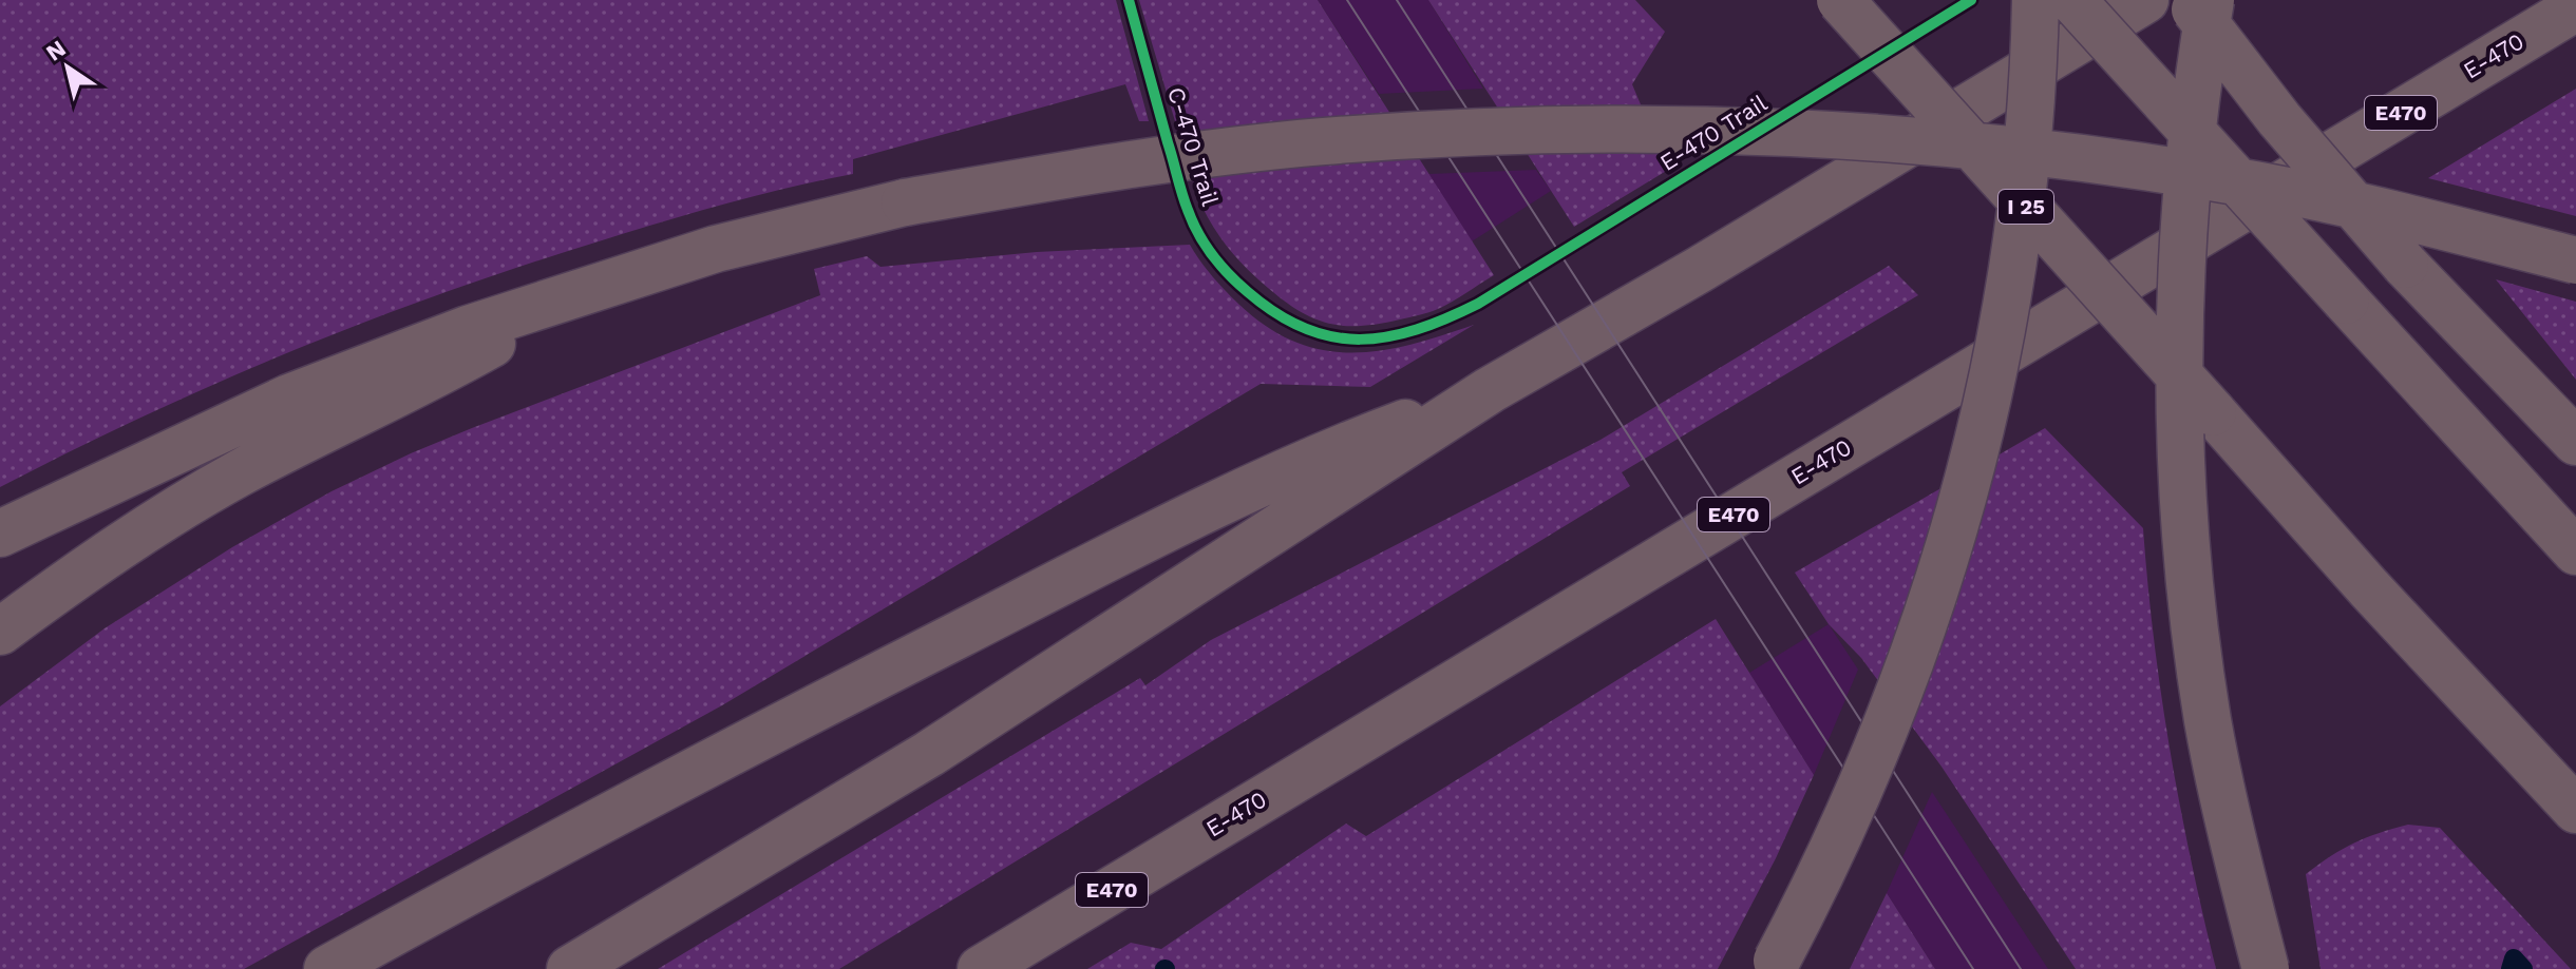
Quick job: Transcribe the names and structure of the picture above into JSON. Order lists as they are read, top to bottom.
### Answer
{
  "streets": {
    "highway": ["E-470", "E470", "I 25"],
    "cycle path": ["E-470 Trail"]
  },
  "north": "top left"
}
